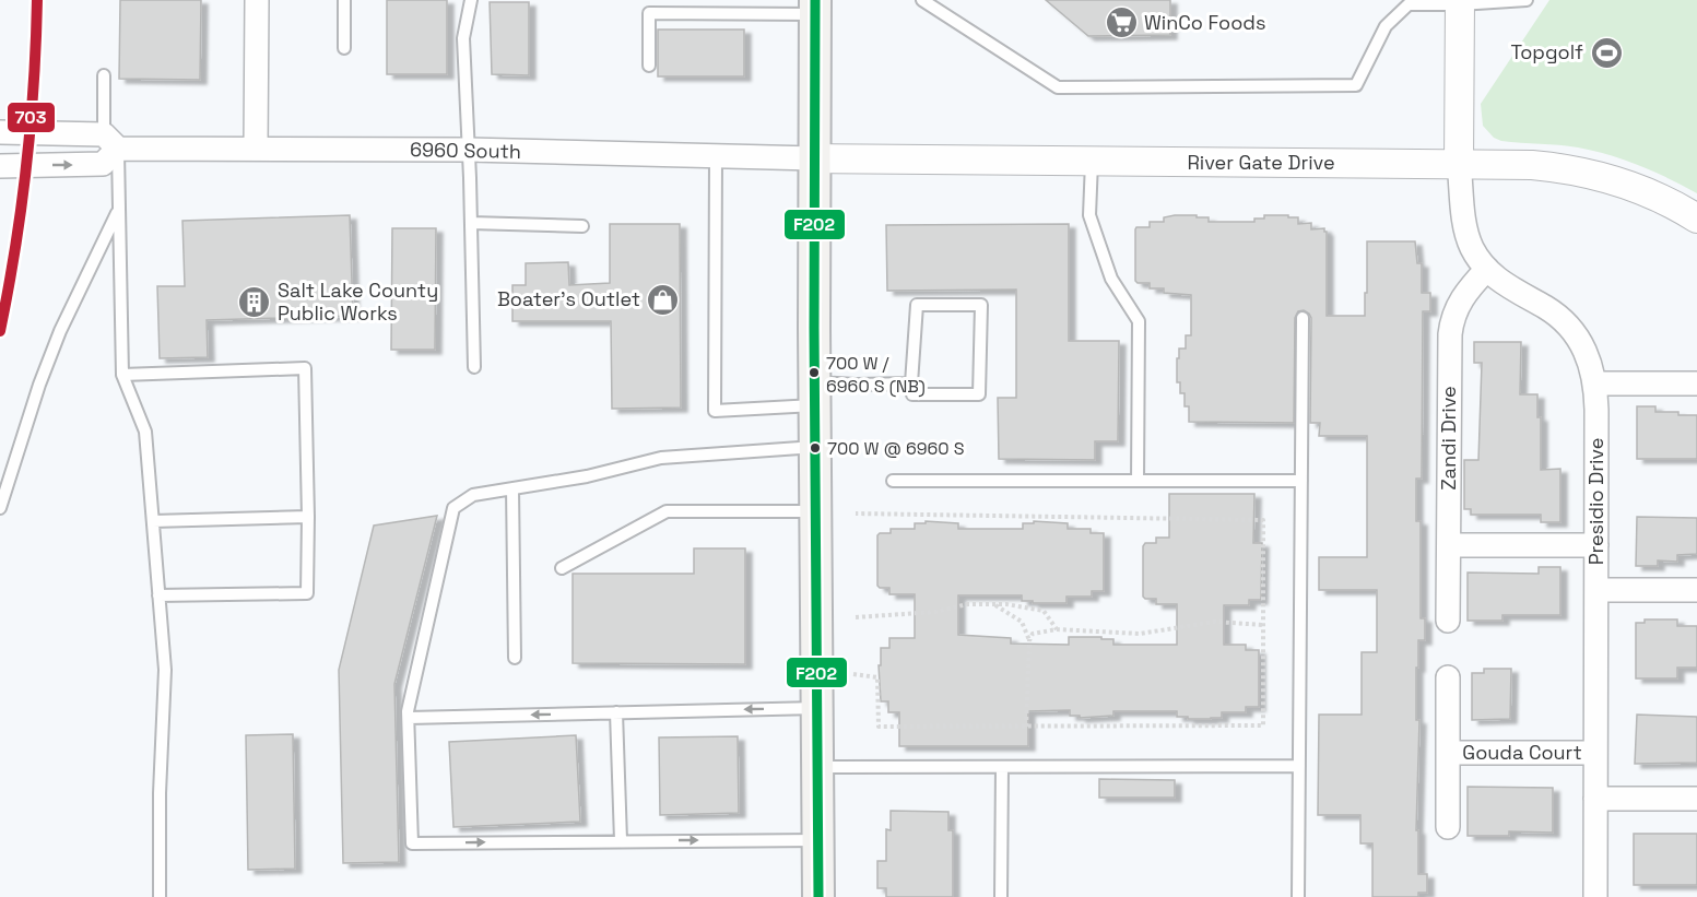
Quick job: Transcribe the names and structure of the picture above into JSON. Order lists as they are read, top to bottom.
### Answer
{
  "streets": {
    "street": [
      "6960 South",
      "River Gate Drive",
      "Zandi Drive",
      "Presidio Drive",
      "Gouda Court"
    ]
  },
  "crossings": [
    ["6960 South", "River Gate Drive"],
    ["River Gate Drive", "Presidio Drive"],
    ["Zandi Drive", "Presidio Drive"],
    ["Presidio Drive", "Gouda Court"]
  ],
  "places": {
    "supermarket": ["WinCo Foods"],
    "sports": ["Topgolf"],
    "shop": ["Boater's Outlet"],
    "building": ["Salt Lake County Public Works"],
    "other": ["700 W / 6960 S (NB)", "700 W @ 6960 S"]
  },
  "lines": ["transit line 703", "transit line F202"]
}
